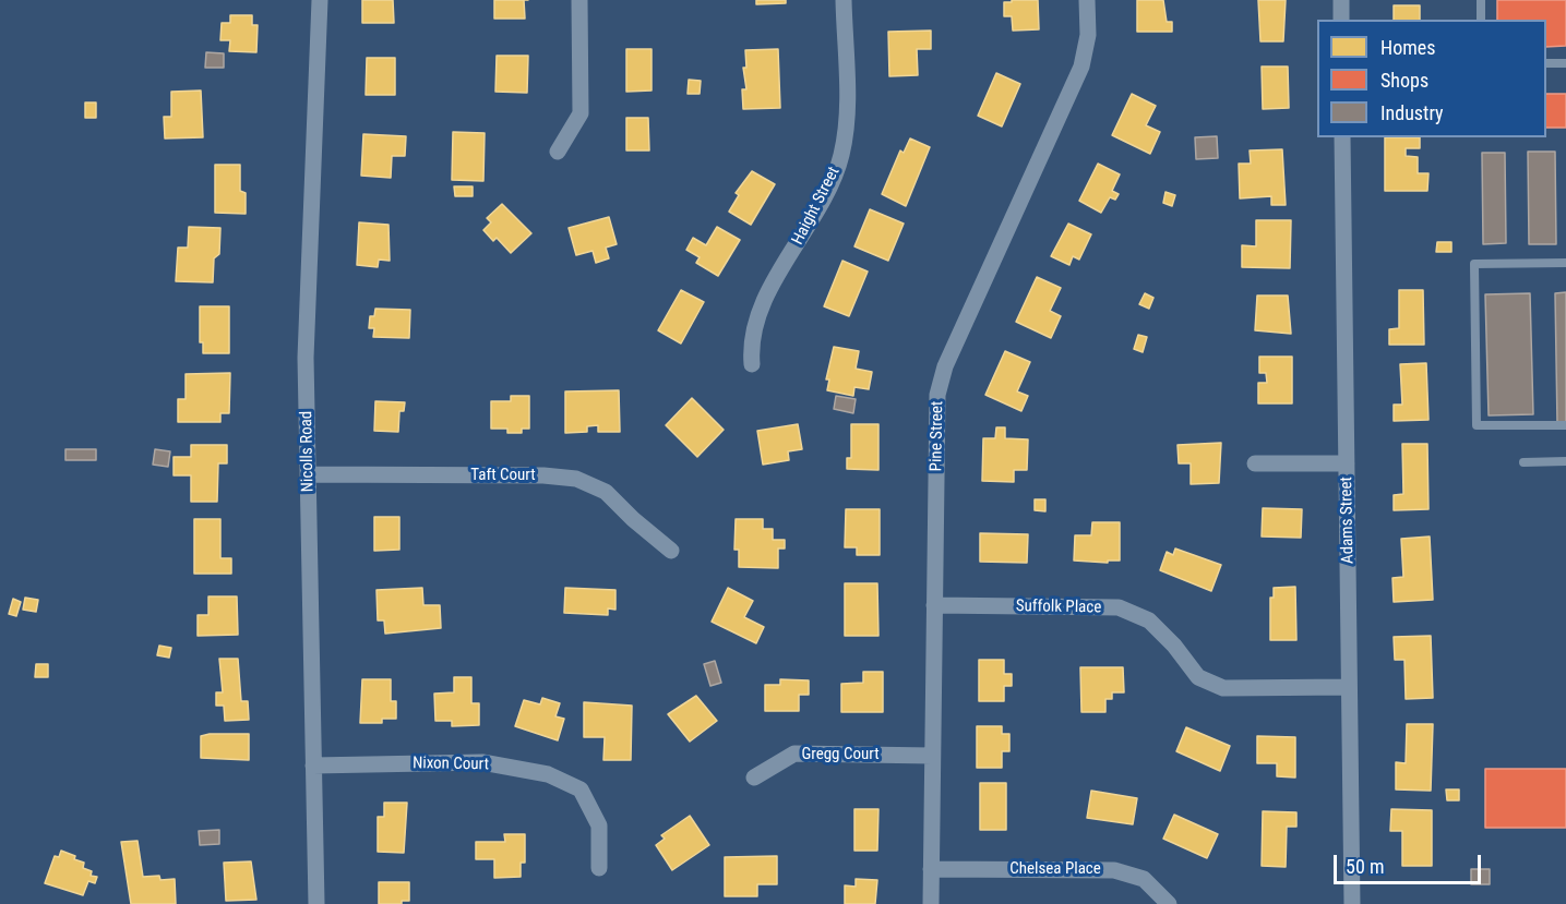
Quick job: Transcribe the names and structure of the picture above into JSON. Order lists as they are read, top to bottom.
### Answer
{
  "streets": {
    "street": [
      "Haight Street",
      "Pine Street",
      "Nicolls Road",
      "Taft Court",
      "Adams Street",
      "Suffolk Place",
      "Gregg Court",
      "Nixon Court",
      "Chelsea Place"
    ]
  },
  "crossings": [
    ["Pine Street", "Suffolk Place"],
    ["Pine Street", "Gregg Court"],
    ["Pine Street", "Chelsea Place"],
    ["Nicolls Road", "Taft Court"],
    ["Nicolls Road", "Nixon Court"],
    ["Adams Street", "Suffolk Place"]
  ],
  "legend": ["Homes", "Shops", "Industry"],
  "scale_bar": "50 m"
}
